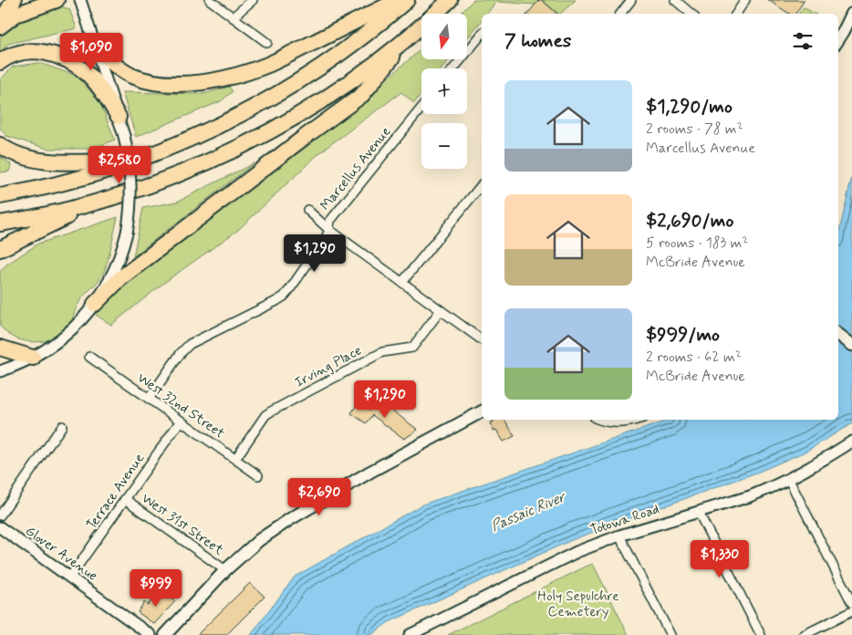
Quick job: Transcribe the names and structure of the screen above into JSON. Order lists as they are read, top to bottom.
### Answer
{
  "streets": {
    "street": [
      "Marcellus Avenue",
      "Irving Place",
      "West 32nd Street",
      "Terrace Avenue",
      "Totowa Road",
      "West 31st Street",
      "Glover Avenue"
    ]
  },
  "crossings": [
    ["Marcellus Avenue", "West 32nd Street"],
    ["Irving Place", "West 32nd Street"],
    ["West 32nd Street", "Terrace Avenue"],
    ["Terrace Avenue", "West 31st Street"],
    ["Terrace Avenue", "Glover Avenue"]
  ],
  "water": ["Passaic River"],
  "parks": ["Holy Sepulchre Cemetery"],
  "north": "bottom",
  "page": {
    "map_buttons": ["+", "−"],
    "heading": "7 homes",
    "price": [
      "$1,090",
      "$2,580",
      "$1,290",
      "$1,290",
      "$2,690",
      "$1,330",
      "$999"
    ],
    "list": [
      {
        "name": "$1,290/mo",
        "note": "2 rooms · 78 m² · Marcellus Avenue"
      },
      {
        "name": "$2,690/mo",
        "note": "5 rooms · 183 m² · McBride Avenue"
      },
      {
        "name": "$999/mo",
        "note": "2 rooms · 62 m² · McBride Avenue"
      }
    ]
  }
}
